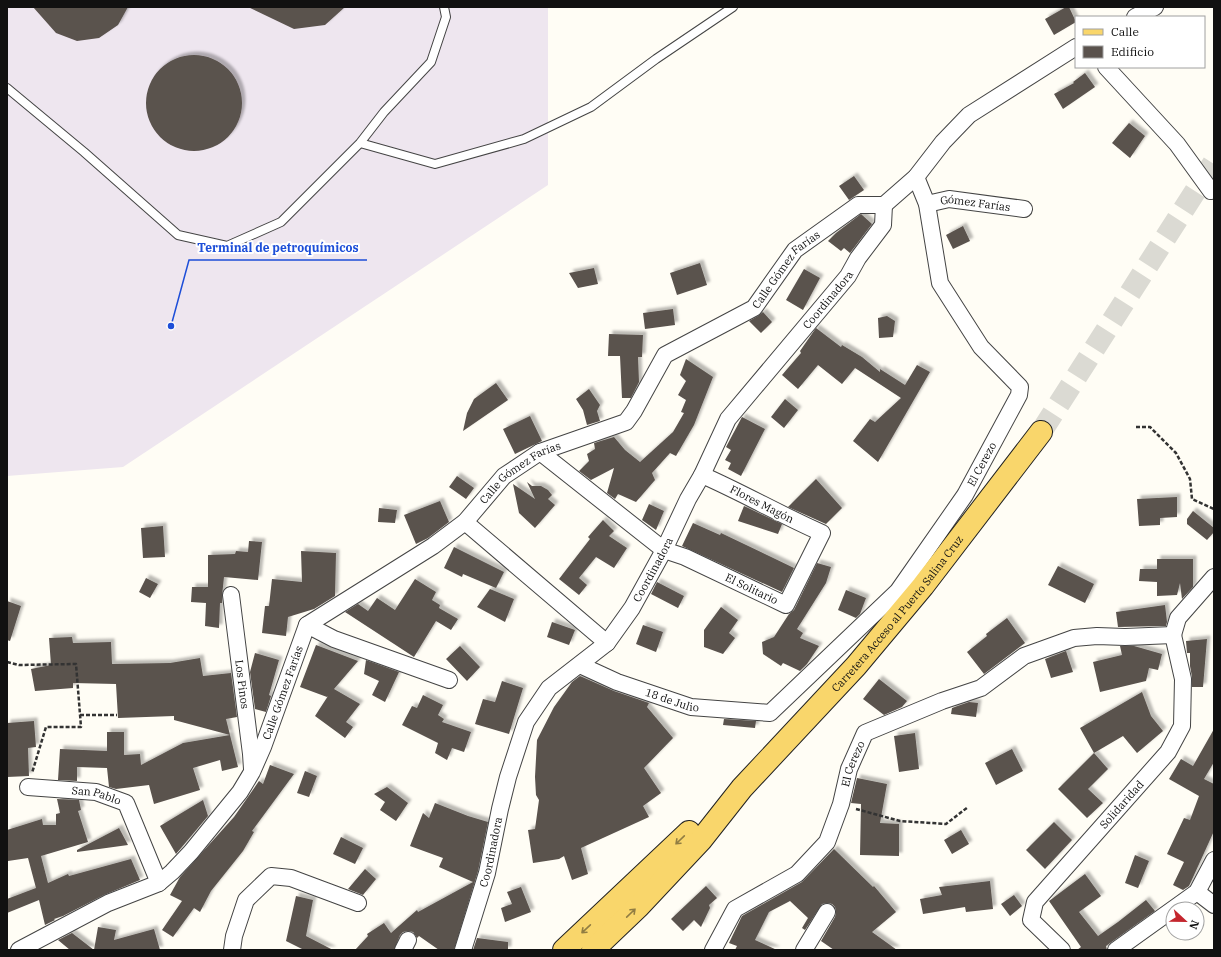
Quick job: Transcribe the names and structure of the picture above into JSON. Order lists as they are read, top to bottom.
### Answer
{
  "streets": {
    "main road": ["Carretera Acceso al Puerto Salina Cruz"],
    "street": [
      "Gómez Farías",
      "Calle Gómez Farías",
      "Coordinadora",
      "El Cerezo",
      "Flores Magón",
      "El Solitario",
      "Los Pinos",
      "18 de Julio",
      "San Pablo",
      "Solidaridad"
    ]
  },
  "crossings": [
    ["Gómez Farías", "El Cerezo"],
    ["Calle Gómez Farías", "Coordinadora"],
    ["Calle Gómez Farías", "Los Pinos"],
    ["Calle Gómez Farías", "San Pablo"],
    ["Coordinadora", "Flores Magón"],
    ["Coordinadora", "El Solitario"],
    ["Coordinadora", "18 de Julio"],
    ["El Cerezo", "18 de Julio"],
    ["El Cerezo", "Solidaridad"],
    ["Flores Magón", "El Solitario"]
  ],
  "places": ["Terminal de petroquímicos"],
  "legend": ["Calle", "Edificio"],
  "north": "right"
}
